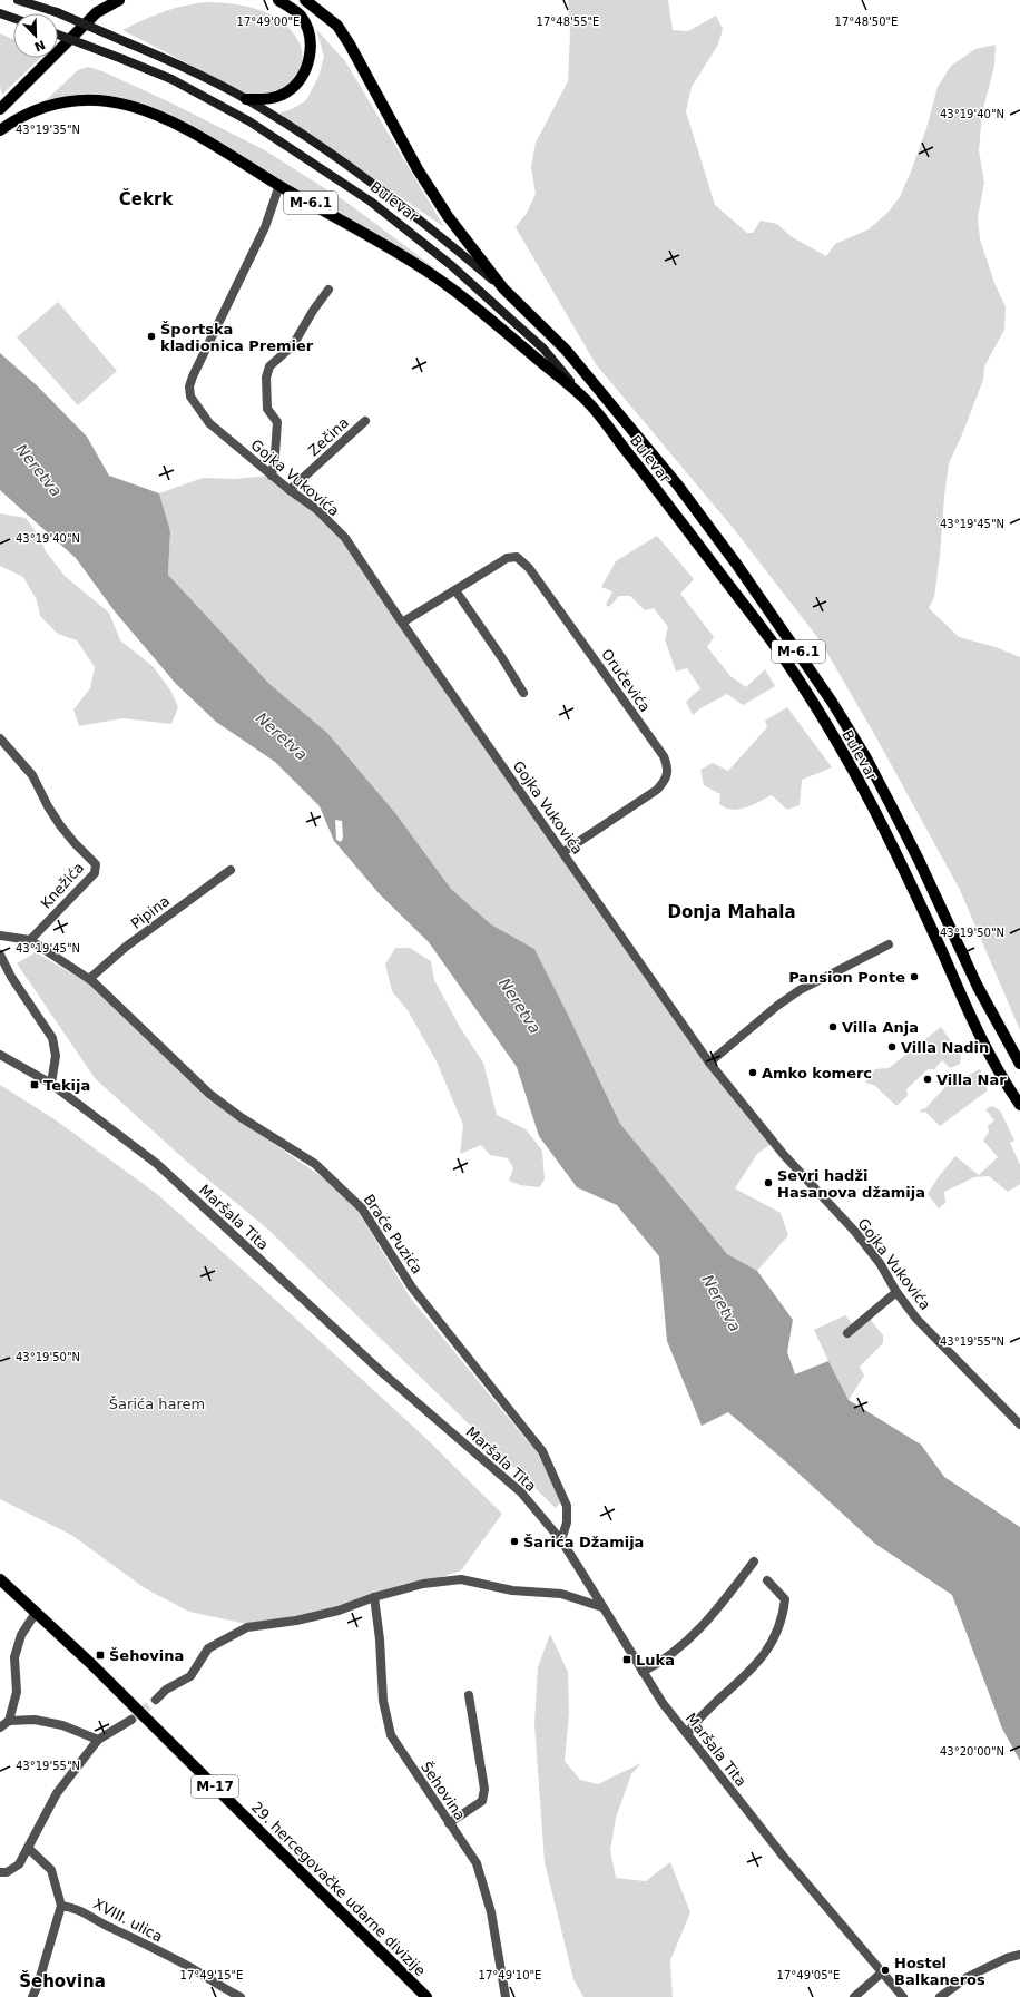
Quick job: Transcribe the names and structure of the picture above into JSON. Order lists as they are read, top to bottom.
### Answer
{
  "streets": {
    "main road": [
      "Bulevar",
      "M-6.1",
      "M-17",
      "29. hercegovačke udarne divizije"
    ],
    "street": [
      "Zečina",
      "Gojka Vukovića",
      "Oručevića",
      "Knežića",
      "Pipina",
      "Maršala Tita",
      "Braće Puzića",
      "Šehovina",
      "XVIII. ulica"
    ]
  },
  "crossings": [
    ["Bulevar", "M-6.1"],
    ["M-6.1", "Gojka Vukovića"],
    ["Zečina", "Gojka Vukovića"],
    ["Gojka Vukovića", "Oručevića"],
    ["Knežića", "Braće Puzića"],
    ["Pipina", "Braće Puzića"],
    ["Maršala Tita", "Braće Puzića"]
  ],
  "districts": ["Čekrk", "Donja Mahala", "Šehovina"],
  "water": ["Neretva"],
  "parks": ["Šarića harem"],
  "places": {
    "other": [
      "Športska kladionica Premier",
      "Pansion Ponte",
      "Villa Anja",
      "Villa Nadin",
      "Amko komerc",
      "Villa Nar",
      "Sevri hadži Hasanova džamija",
      "Šarića Džamija",
      "Hostel Balkaneros"
    ],
    "transit": ["Tekija", "Šehovina", "Luka"]
  },
  "north": "bottom right",
  "coordinates": [
    "17°49'00\"E",
    "17°48'55\"E",
    "17°48'50\"E",
    "43°19'40\"N",
    "43°19'35\"N",
    "43°19'45\"N",
    "43°19'50\"N",
    "43°19'55\"N",
    "43°20'00\"N",
    "17°49'15\"E",
    "17°49'10\"E",
    "17°49'05\"E"
  ]
}
